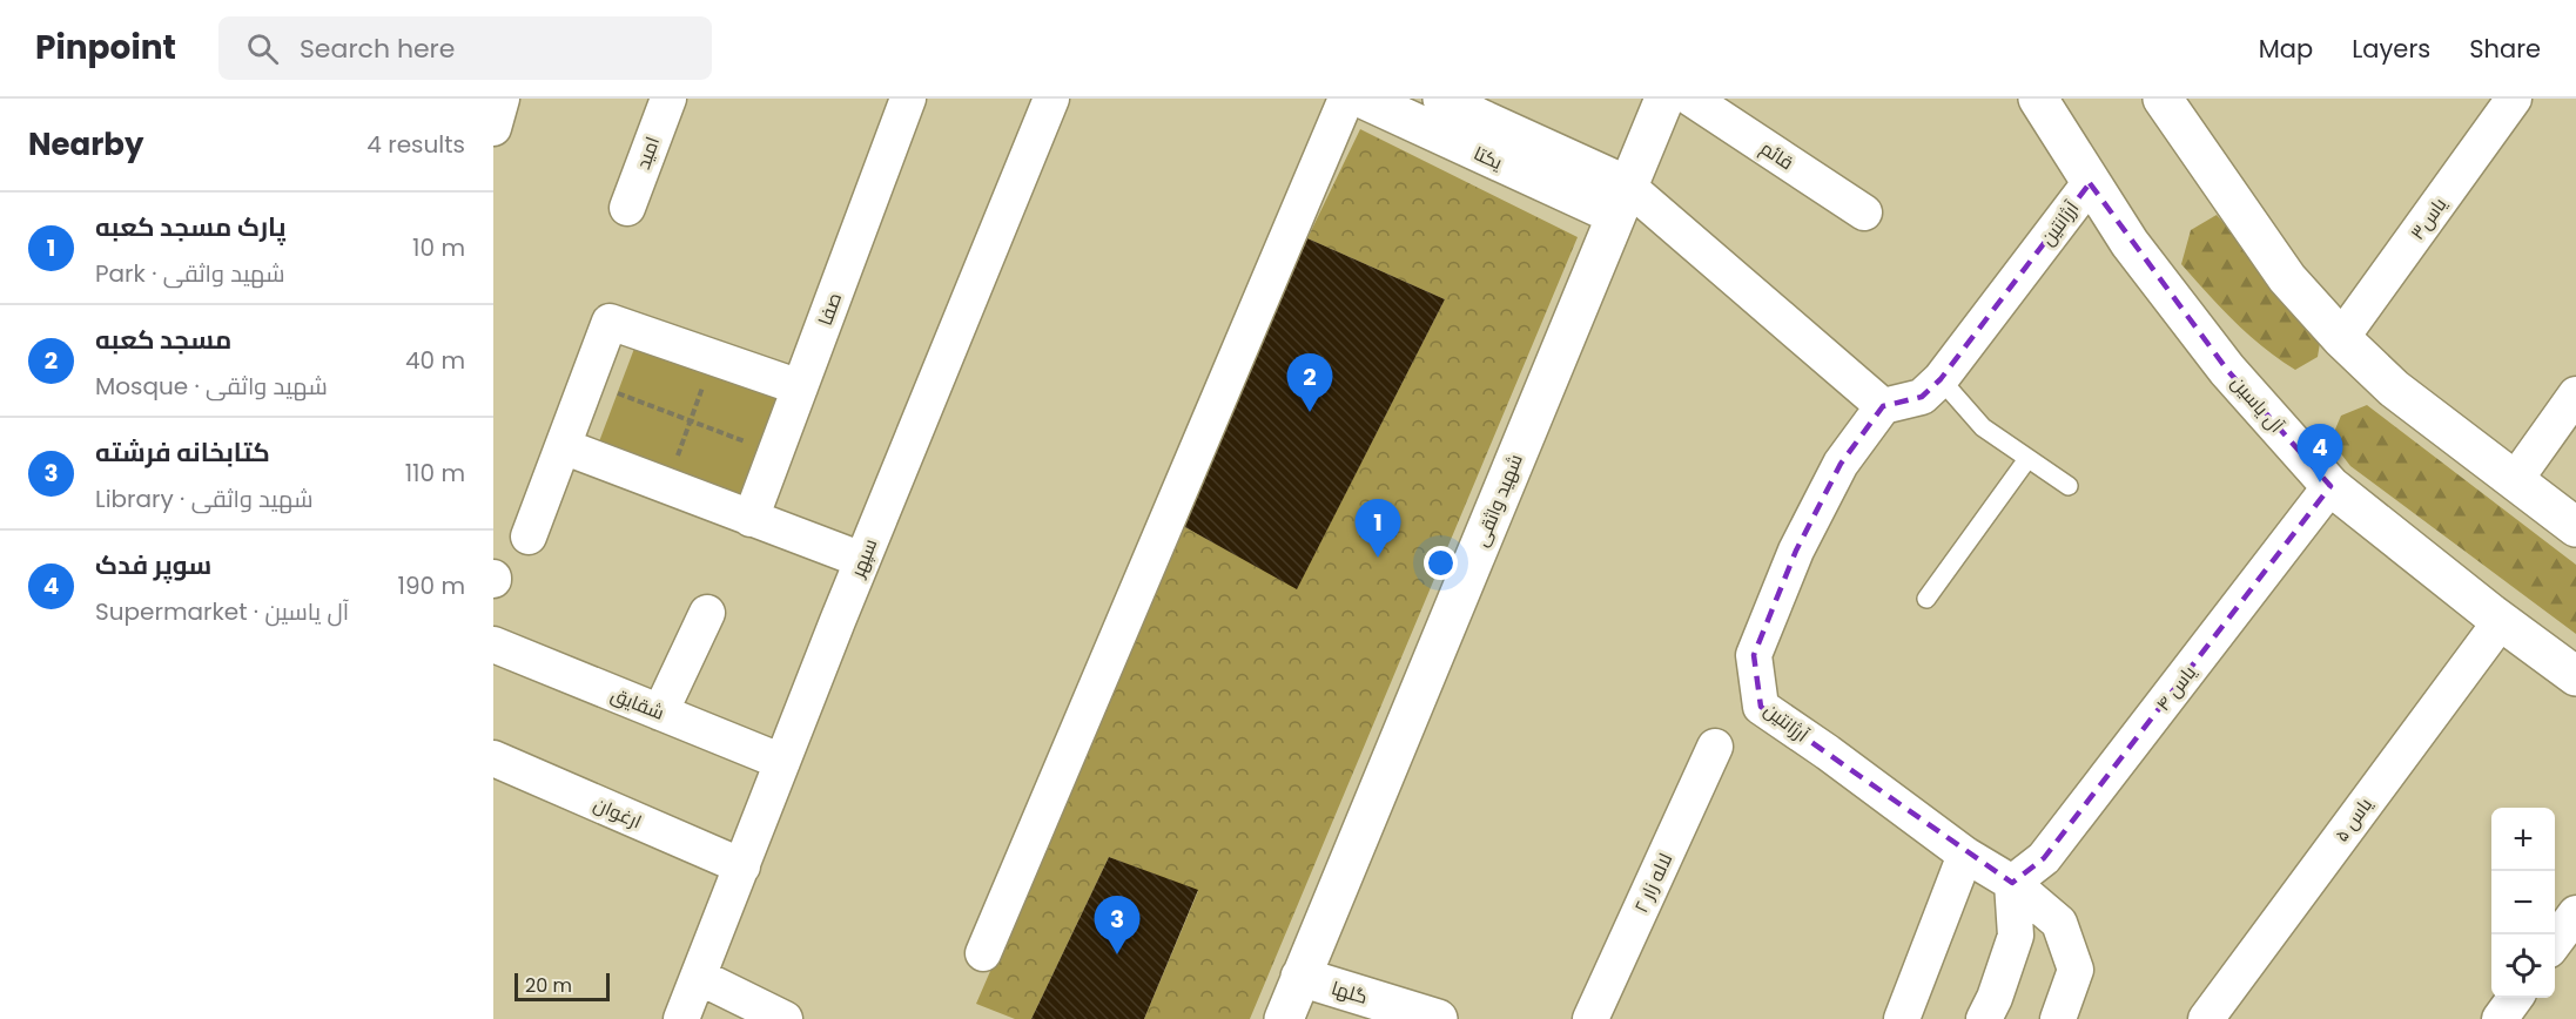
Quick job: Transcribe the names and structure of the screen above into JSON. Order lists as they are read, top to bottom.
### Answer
{
  "streets": {
    "main road": [
      "یکتا",
      "آل یاسین",
      "شهید واثقی",
      "گلها"
    ],
    "street": [
      "امید",
      "قائم",
      "یاس۳",
      "آرژانتین",
      "صفا",
      "سپهر",
      "یاس ۴",
      "شقایق",
      "ارغوان",
      "یاس ۵",
      "لاله زار ۲"
    ]
  },
  "crossings": [
    ["یکتا", "شهید واثقی"],
    ["آرژانتین", "آل یاسین"],
    ["آرژانتین", "یاس ۴"],
    ["آل یاسین", "یاس ۴"],
    ["آل یاسین", "یاس ۵"],
    ["شهید واثقی", "گلها"],
    ["سپهر", "شقایق"],
    ["سپهر", "ارغوان"]
  ],
  "scale_bar": "20 m",
  "page": {
    "header": "Pinpoint",
    "search": "Search here",
    "nav": ["Map", "Layers", "Share"],
    "heading": ["Nearby", "4 results"],
    "list": [
      {
        "mark": "1",
        "name": "پارک مسجد کعبه",
        "note": "Park · شهید واثقی",
        "value": "10 m"
      },
      {
        "mark": "2",
        "name": "مسجد کعبه",
        "note": "Mosque · شهید واثقی",
        "value": "40 m"
      },
      {
        "mark": "3",
        "name": "کتابخانه فرشته",
        "note": "Library · شهید واثقی",
        "value": "110 m"
      },
      {
        "mark": "4",
        "name": "سوپر فدک",
        "note": "Supermarket · آل یاسین",
        "value": "190 m"
      }
    ],
    "pins": [
      "2",
      "4",
      "1",
      "3"
    ],
    "map_buttons": ["+", "−"],
    "scale": "20 m"
  }
}
